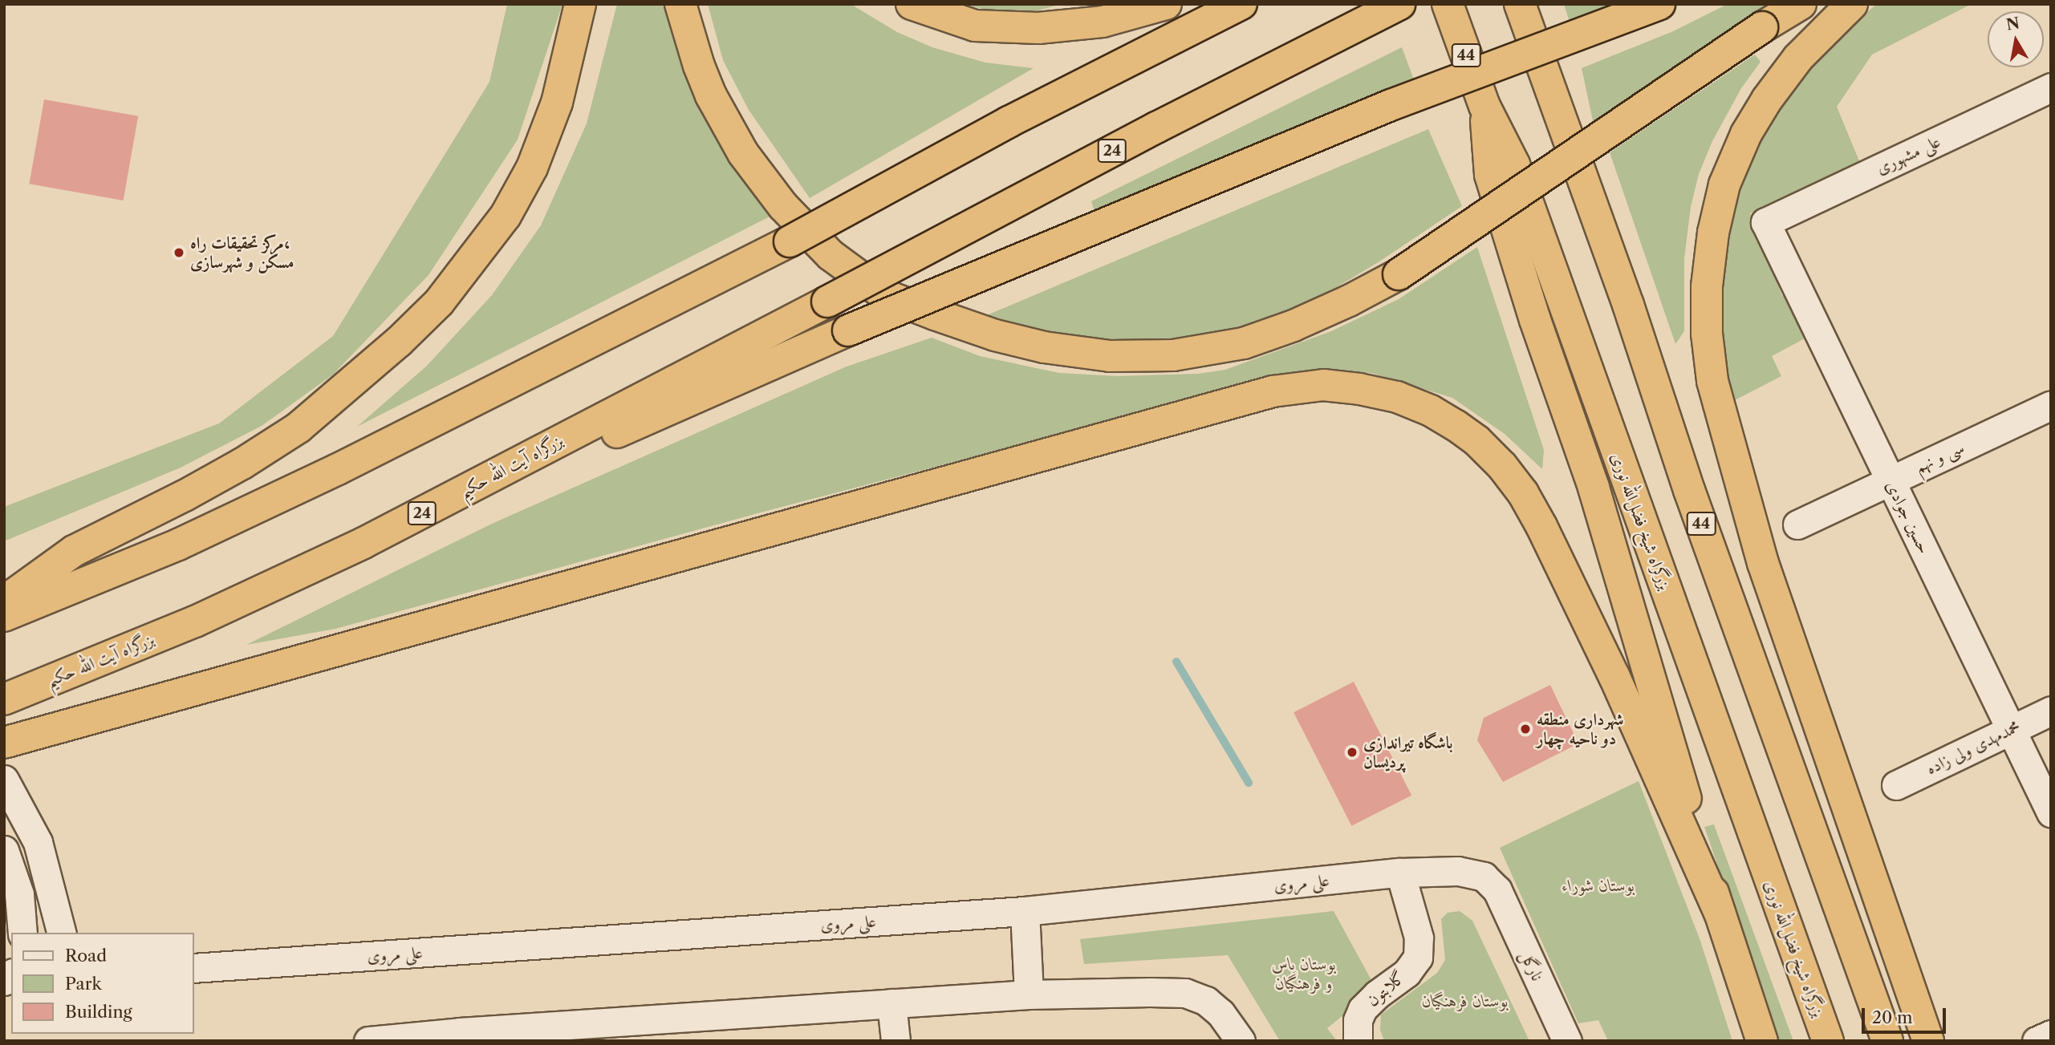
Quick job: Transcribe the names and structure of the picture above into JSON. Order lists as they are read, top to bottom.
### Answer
{
  "streets": {
    "highway": [
      "44",
      "24",
      "بزرگراه آیت الله حکیم",
      "بزرگراه شیخ فضل‌الله نوری"
    ],
    "street": [
      "علی مشهوری",
      "سی و نهم",
      "حسین جوادی",
      "محمدمهدی ولی زاده",
      "علی مروی",
      "نارگل",
      "گلابتون"
    ]
  },
  "crossings": [
    ["علی مشهوری", "حسین جوادی"],
    ["سی و نهم", "حسین جوادی"],
    ["حسین جوادی", "محمدمهدی ولی زاده"],
    ["علی مروی", "نارگل"],
    ["علی مروی", "گلابتون"]
  ],
  "parks": ["بوستان شوراء", "بوستان پاس و فرهنگیان", "بوستان فرهنگیان"],
  "places": ["مرکز تحقیقات راه، مسکن و شهرسازی", "شهرداری منطقه دو ناحیه چهار", "باشگاه تیراندازی پردیسان"],
  "legend": ["Road", "Park", "Building"],
  "scale_bar": "20 m",
  "north": "top"
}
